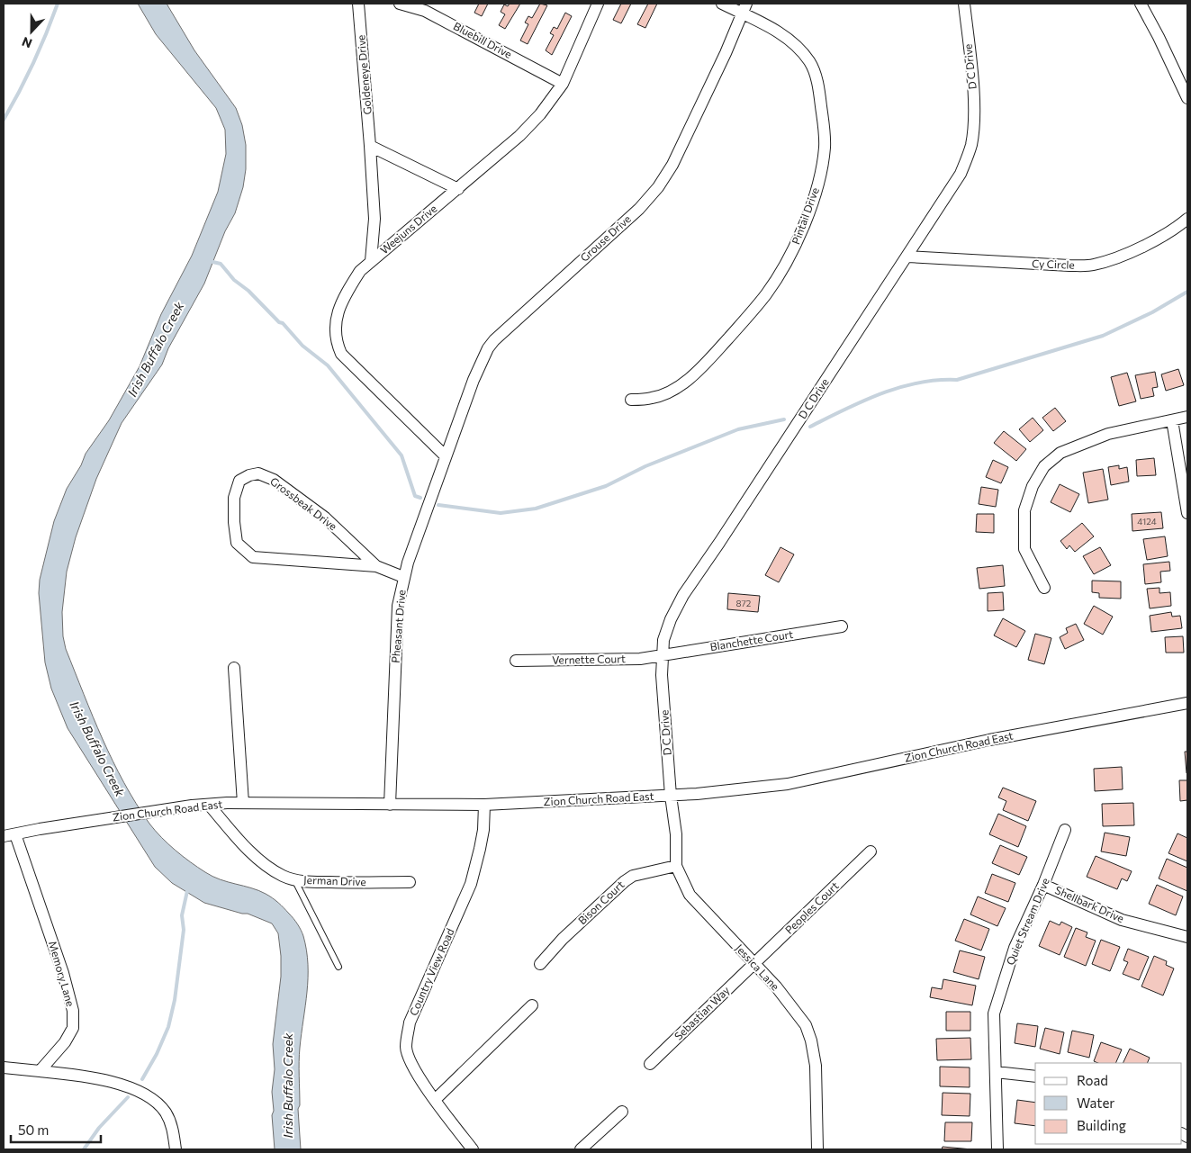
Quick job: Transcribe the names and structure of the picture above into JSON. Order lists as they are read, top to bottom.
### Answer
{
  "streets": {
    "street": [
      "Bluebill Drive",
      "D C Drive",
      "Goldeneye Drive",
      "Pintail Drive",
      "Weejuns Drive",
      "Grouse Drive",
      "Cy Circle",
      "Grossbeak Drive",
      "Pheasant Drive",
      "Blanchette Court",
      "Vernette Court",
      "Zion Church Road East",
      "Jerman Drive",
      "Bison Court",
      "Shellbark Drive",
      "Peoples Court",
      "Quiet Stream Drive",
      "Jessica Lane",
      "Country View Road",
      "Memory Lane",
      "Sebastian Way"
    ]
  },
  "crossings": [
    ["Bluebill Drive", "Weejuns Drive"],
    ["D C Drive", "Cy Circle"],
    ["D C Drive", "Blanchette Court"],
    ["D C Drive", "Vernette Court"],
    ["D C Drive", "Zion Church Road East"],
    ["D C Drive", "Jessica Lane"],
    ["Goldeneye Drive", "Weejuns Drive"],
    ["Pintail Drive", "Grouse Drive"],
    ["Weejuns Drive", "Grouse Drive"],
    ["Weejuns Drive", "Pheasant Drive"],
    ["Grouse Drive", "Pheasant Drive"],
    ["Grossbeak Drive", "Pheasant Drive"],
    ["Pheasant Drive", "Zion Church Road East"],
    ["Blanchette Court", "Vernette Court"],
    ["Zion Church Road East", "Jerman Drive"],
    ["Zion Church Road East", "Jessica Lane"],
    ["Zion Church Road East", "Country View Road"],
    ["Zion Church Road East", "Memory Lane"],
    ["Bison Court", "Jessica Lane"],
    ["Shellbark Drive", "Quiet Stream Drive"],
    ["Peoples Court", "Jessica Lane"],
    ["Peoples Court", "Sebastian Way"],
    ["Jessica Lane", "Sebastian Way"]
  ],
  "water": ["Irish Buffalo Creek"],
  "house_numbers": ["4124", "872"],
  "legend": ["Road", "Water", "Building"],
  "scale_bar": "50 m",
  "north": "bottom"
}
